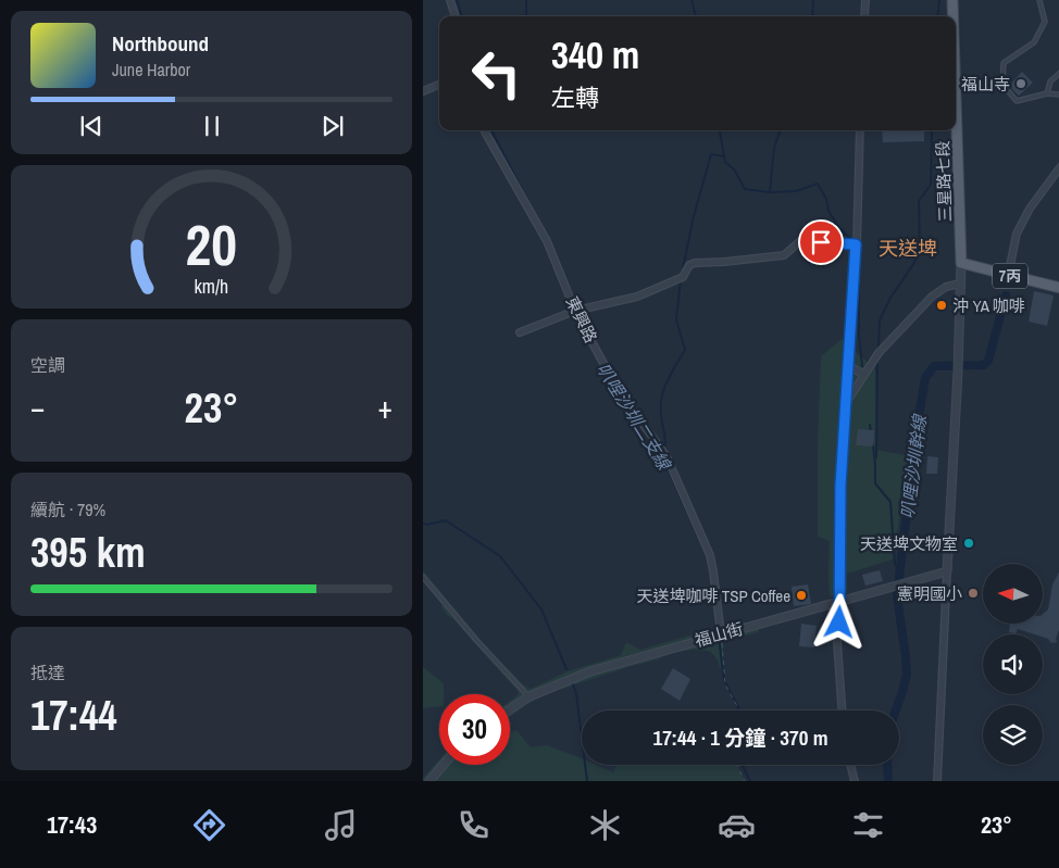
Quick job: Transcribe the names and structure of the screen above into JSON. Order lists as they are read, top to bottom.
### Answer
{
  "streets": {
    "main road": ["三星路七段", "7丙"],
    "street": ["東興路", "福山街"]
  },
  "crossings": [
    ["三星路七段", "7丙"],
    ["東興路", "福山街"]
  ],
  "districts": ["天送埤"],
  "water": ["叭哩沙圳二支線", "叭哩沙圳幹線"],
  "places": [
    "福山寺",
    "沖 YA 咖啡",
    "天送埤文物室",
    "憲明國小",
    "天送埤咖啡 TSP Coffee"
  ],
  "north": "left",
  "page": {
    "turn": ["340 m", "左轉"],
    "song": ["Northbound", "June Harbor"],
    "tile": [
      "空調",
      ["續航 · 79%", "395 km"],
      ["抵達", "17:44"]
    ],
    "heat": ["−", "23°", "+"],
    "limit": "30",
    "trip": "17:44 · 1 分鐘 · 370 m",
    "tabs": ["17:43", "23°"],
    "gauge": ["20", "km/h"]
  }
}
